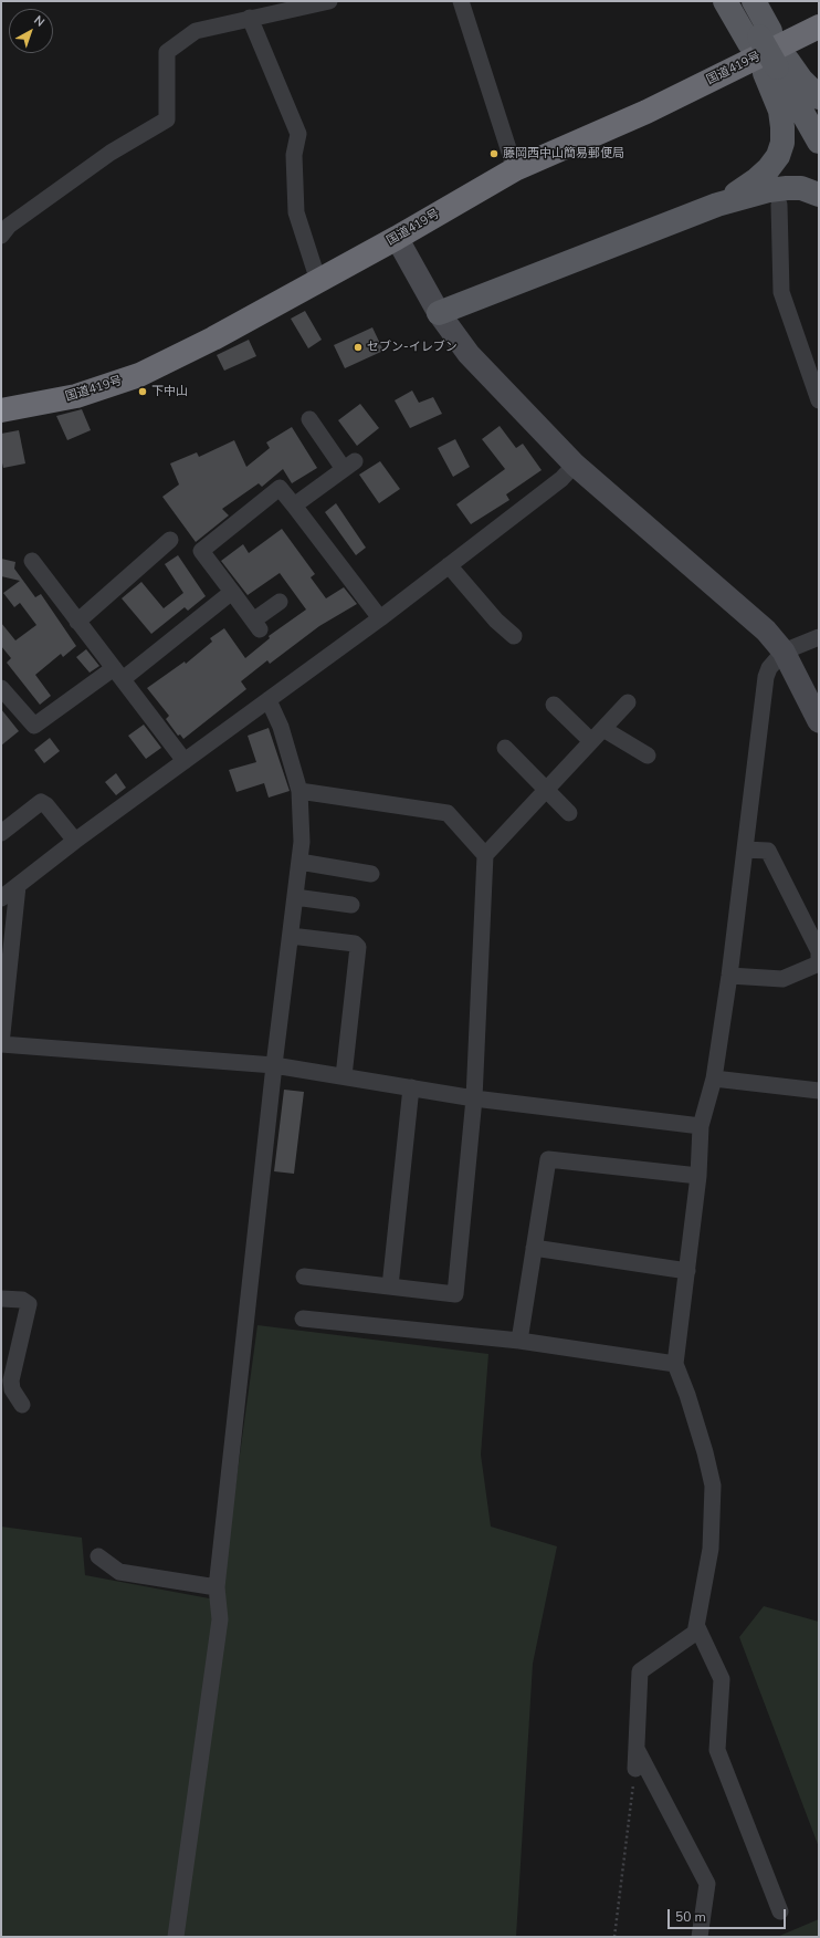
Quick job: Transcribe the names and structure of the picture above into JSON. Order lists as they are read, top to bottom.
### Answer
{
  "streets": {
    "highway": ["国道419号"]
  },
  "places": ["藤岡西中山簡易郵便局", "セブン-イレブン", "下中山"],
  "scale_bar": "50 m",
  "north": "top right"
}
